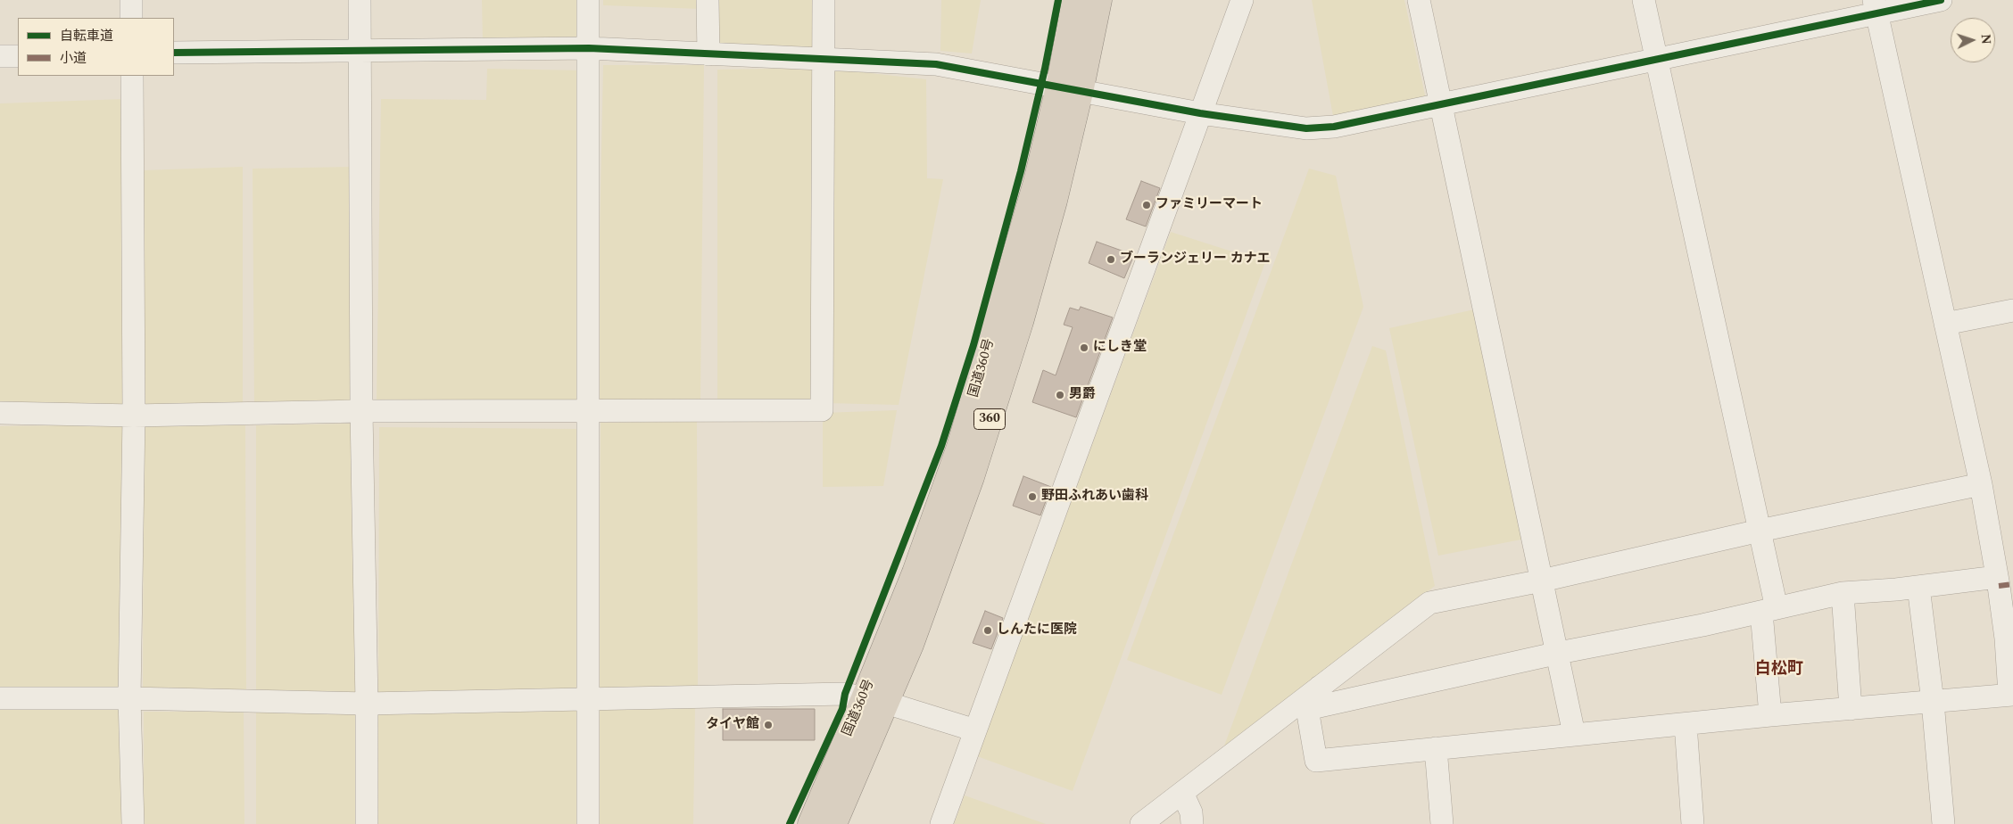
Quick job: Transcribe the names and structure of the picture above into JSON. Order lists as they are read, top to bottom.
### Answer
{
  "streets": {
    "highway": ["国道360号", "360"]
  },
  "districts": ["白松町"],
  "places": [
    "ファミリーマート",
    "ブーランジェリー カナエ",
    "にしき堂",
    "男爵",
    "野田ふれあい歯科",
    "しんたに医院",
    "タイヤ館"
  ],
  "legend": ["自転車道", "小道"],
  "north": "right"
}
